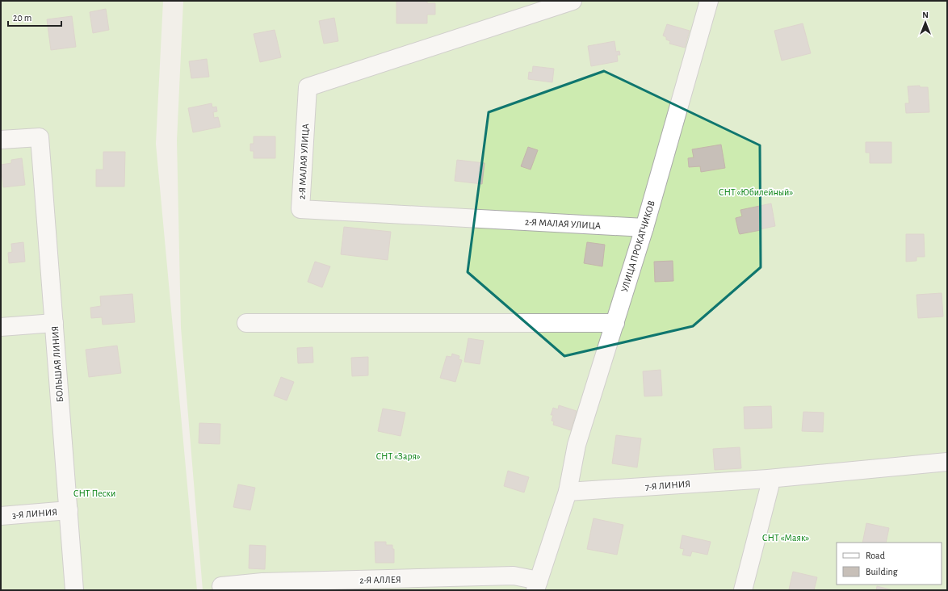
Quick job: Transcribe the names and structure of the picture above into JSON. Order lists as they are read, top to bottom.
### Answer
{
  "streets": {
    "street": [
      "2-Я МАЛАЯ УЛИЦА",
      "УЛИЦА ПРОКАТЧИКОВ",
      "БОЛЬШАЯ ЛИНИЯ",
      "7-Я ЛИНИЯ",
      "3-Я ЛИНИЯ",
      "2-Я АЛЛЕЯ"
    ]
  },
  "crossings": [
    ["2-Я МАЛАЯ УЛИЦА", "УЛИЦА ПРОКАТЧИКОВ"],
    ["УЛИЦА ПРОКАТЧИКОВ", "7-Я ЛИНИЯ"],
    ["УЛИЦА ПРОКАТЧИКОВ", "2-Я АЛЛЕЯ"],
    ["БОЛЬШАЯ ЛИНИЯ", "3-Я ЛИНИЯ"]
  ],
  "parks": [
    "СНТ «Юбилейный»",
    "СНТ «Заря»",
    "СНТ Пески",
    "СНТ «Маяк»"
  ],
  "legend": ["Road", "Building"],
  "scale_bar": "20 m",
  "north": "top"
}
